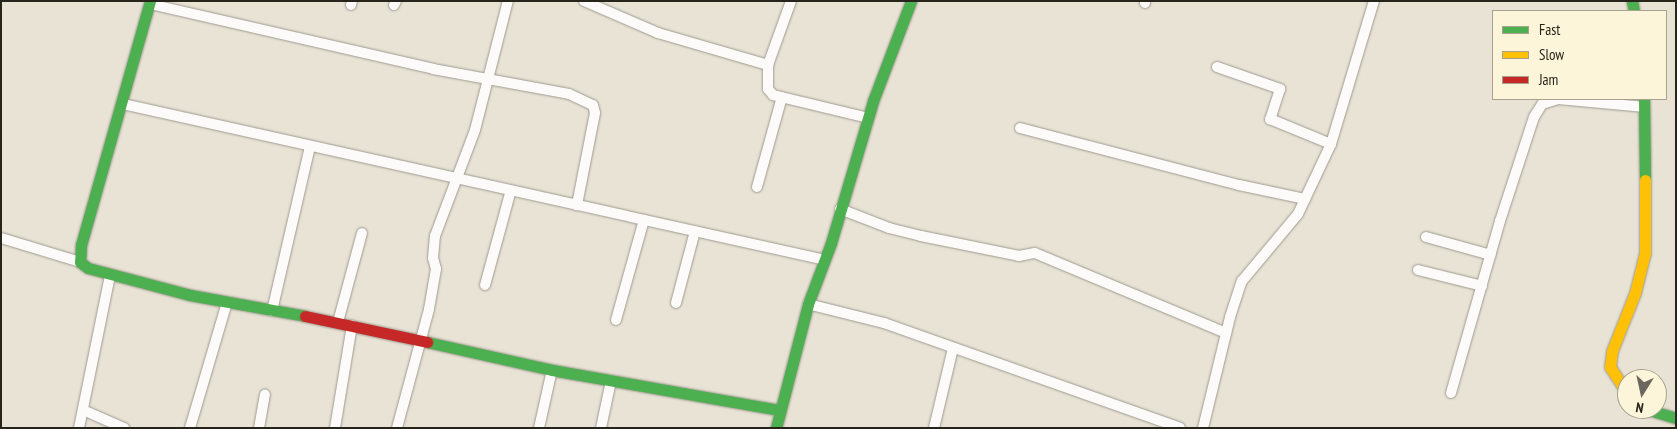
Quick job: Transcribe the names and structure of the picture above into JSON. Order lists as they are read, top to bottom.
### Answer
{
  "legend": ["Fast", "Slow", "Jam"],
  "north": "bottom"
}
